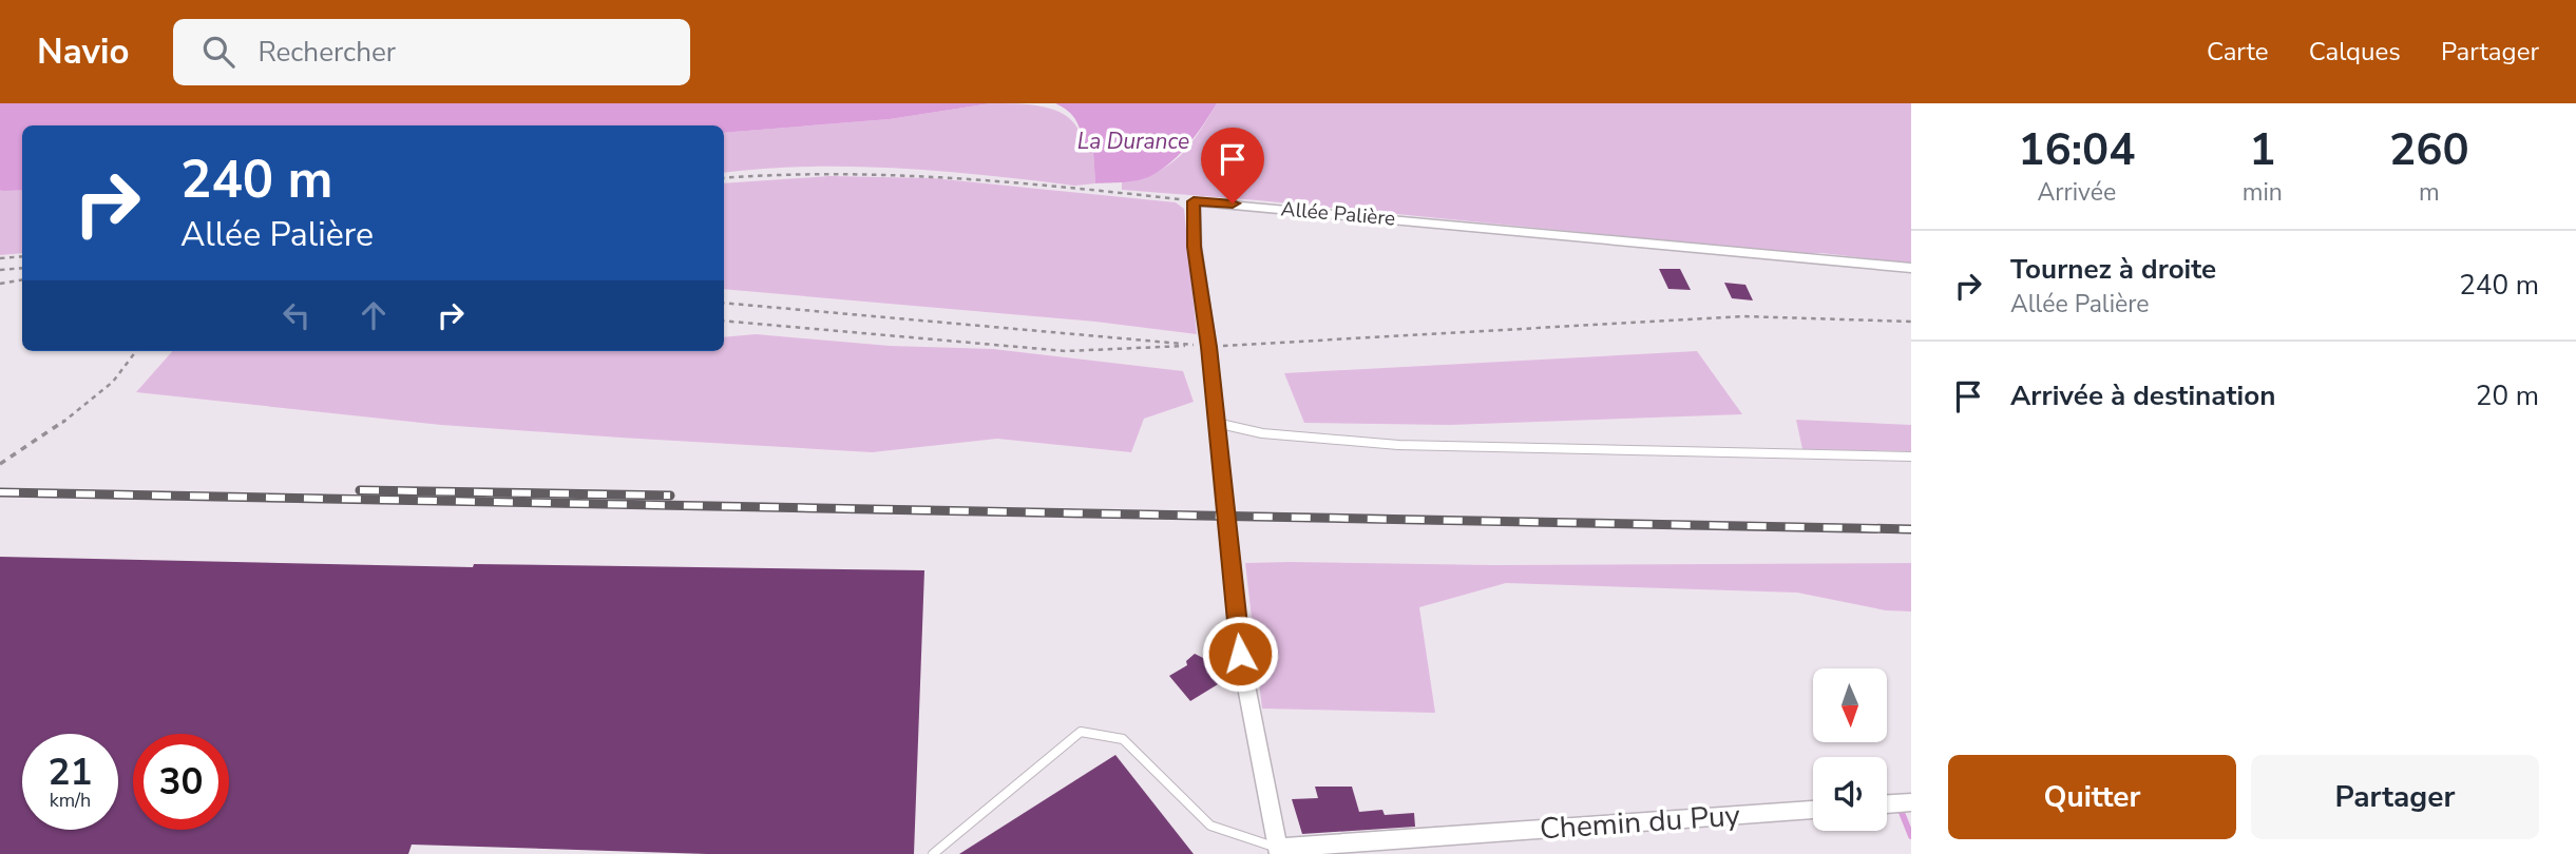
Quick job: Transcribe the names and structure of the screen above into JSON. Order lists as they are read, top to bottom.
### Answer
{
  "streets": {
    "street": ["Allée Palière", "Chemin du Puy"]
  },
  "water": ["La Durance"],
  "north": "bottom",
  "page": {
    "header": "Navio",
    "search": "Rechercher",
    "nav": ["Carte", "Calques", "Partager"],
    "eta": [
      "16:04",
      "Arrivée",
      "1",
      "min",
      "260",
      "m"
    ],
    "turn": ["240 m", "Allée Palière"],
    "list": [
      {
        "name": "Tournez à droite",
        "note": "Allée Palière",
        "value": "240 m"
      },
      {
        "name": "Arrivée à destination",
        "value": "20 m"
      }
    ],
    "speed": "21 km/h",
    "limit": "30",
    "buttons": ["Quitter", "Partager"]
  }
}
